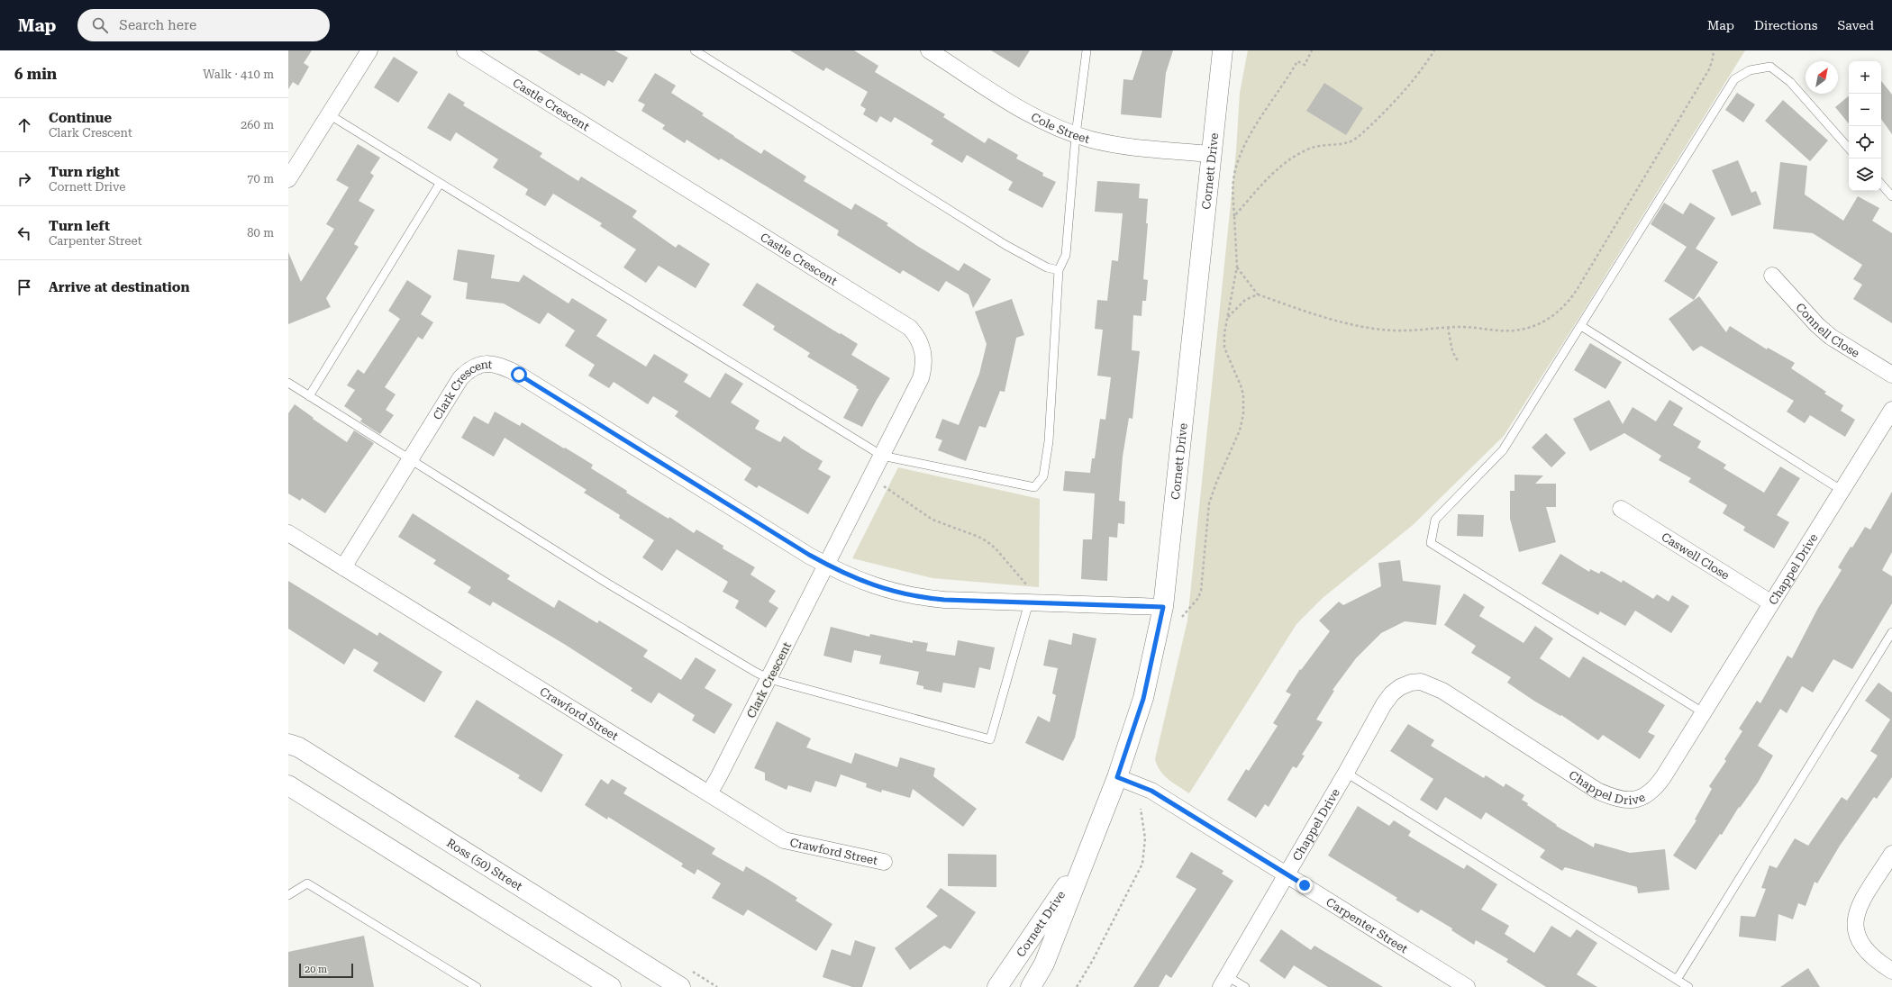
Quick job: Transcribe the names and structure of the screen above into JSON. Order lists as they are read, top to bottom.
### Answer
{
  "streets": {
    "street": [
      "Castle Crescent",
      "Cole Street",
      "Cornett Drive",
      "Connell Close",
      "Clark Crescent",
      "Caswell Close",
      "Chappel Drive",
      "Crawford Street",
      "Ross (50) Street",
      "Carpenter Street"
    ]
  },
  "crossings": [
    ["Castle Crescent", "Clark Crescent"],
    ["Cole Street", "Cornett Drive"],
    ["Cornett Drive", "Clark Crescent"],
    ["Cornett Drive", "Carpenter Street"],
    ["Clark Crescent", "Crawford Street"],
    ["Caswell Close", "Chappel Drive"],
    ["Chappel Drive", "Carpenter Street"]
  ],
  "scale_bar": "20 m",
  "north": "top right",
  "page": {
    "header": "Map",
    "search": "Search here",
    "nav": ["Map", "Directions", "Saved"],
    "heading": ["6 min", "Walk · 410 m"],
    "map_buttons": ["+", "−"],
    "list": [
      ["Continue", "Clark Crescent", "260 m"],
      ["Turn right", "Cornett Drive", "70 m"],
      ["Turn left", "Carpenter Street", "80 m"],
      "Arrive at destination"
    ],
    "scale": "20 m"
  }
}
